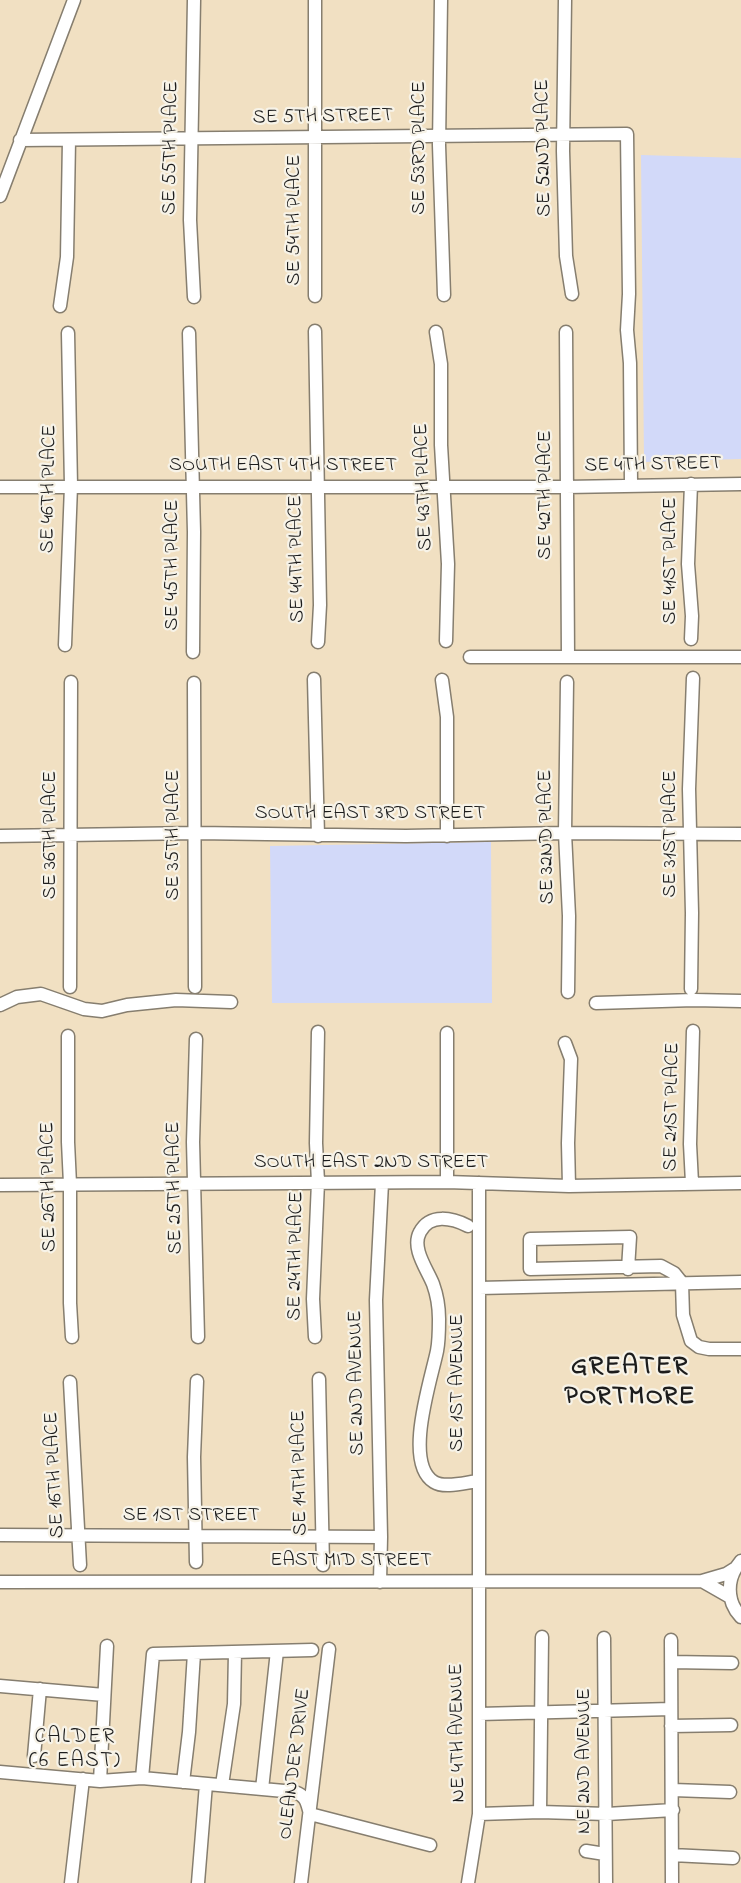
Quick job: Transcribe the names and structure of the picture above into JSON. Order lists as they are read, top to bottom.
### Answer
{
  "streets": {
    "street": [
      "SE 5TH STREET",
      "SE 55TH PLACE",
      "SE 53RD PLACE",
      "SE 52ND PLACE",
      "SE 54TH PLACE",
      "SE 4TH STREET",
      "SOUTH EAST 4TH STREET",
      "SE 43TH PLACE",
      "SE 46TH PLACE",
      "SE 42TH PLACE",
      "SE 44TH PLACE",
      "SE 41ST PLACE",
      "SE 45TH PLACE",
      "SOUTH EAST 3RD STREET",
      "SE 31ST PLACE",
      "SE 36TH PLACE",
      "SE 35TH PLACE",
      "SE 32ND PLACE",
      "SE 21ST PLACE",
      "SOUTH EAST 2ND STREET",
      "SE 26TH PLACE",
      "SE 25TH PLACE",
      "SE 24TH PLACE",
      "SE 2ND AVENUE",
      "SE 1ST AVENUE",
      "SE 14TH PLACE",
      "SE 16TH PLACE",
      "SE 1ST STREET",
      "EAST MID STREET",
      "NE 4TH AVENUE",
      "NE 2ND AVENUE",
      "OLEANDER DRIVE"
    ]
  },
  "crossings": [
    ["SE 5TH STREET", "SE 55TH PLACE"],
    ["SE 5TH STREET", "SE 53RD PLACE"],
    ["SE 5TH STREET", "SE 52ND PLACE"],
    ["SE 5TH STREET", "SE 54TH PLACE"],
    ["SE 5TH STREET", "SE 4TH STREET"],
    ["SE 4TH STREET", "SOUTH EAST 4TH STREET"],
    ["SE 4TH STREET", "SE 42TH PLACE"],
    ["SE 4TH STREET", "SE 41ST PLACE"],
    ["SOUTH EAST 4TH STREET", "SE 43TH PLACE"],
    ["SOUTH EAST 4TH STREET", "SE 46TH PLACE"],
    ["SOUTH EAST 4TH STREET", "SE 42TH PLACE"],
    ["SOUTH EAST 4TH STREET", "SE 44TH PLACE"],
    ["SOUTH EAST 4TH STREET", "SE 45TH PLACE"],
    ["SOUTH EAST 3RD STREET", "SE 31ST PLACE"],
    ["SOUTH EAST 3RD STREET", "SE 36TH PLACE"],
    ["SOUTH EAST 3RD STREET", "SE 35TH PLACE"],
    ["SOUTH EAST 3RD STREET", "SE 32ND PLACE"],
    ["SE 21ST PLACE", "SOUTH EAST 2ND STREET"],
    ["SOUTH EAST 2ND STREET", "SE 26TH PLACE"],
    ["SOUTH EAST 2ND STREET", "SE 25TH PLACE"],
    ["SOUTH EAST 2ND STREET", "SE 24TH PLACE"],
    ["SOUTH EAST 2ND STREET", "SE 2ND AVENUE"],
    ["SOUTH EAST 2ND STREET", "SE 1ST AVENUE"],
    ["SE 2ND AVENUE", "SE 1ST STREET"],
    ["SE 2ND AVENUE", "EAST MID STREET"],
    ["SE 1ST AVENUE", "EAST MID STREET"],
    ["SE 1ST AVENUE", "NE 4TH AVENUE"],
    ["SE 14TH PLACE", "SE 1ST STREET"],
    ["SE 16TH PLACE", "SE 1ST STREET"],
    ["EAST MID STREET", "NE 4TH AVENUE"]
  ],
  "districts": ["GREATER PORTMORE", "CALDER (6 EAST)"]
}
